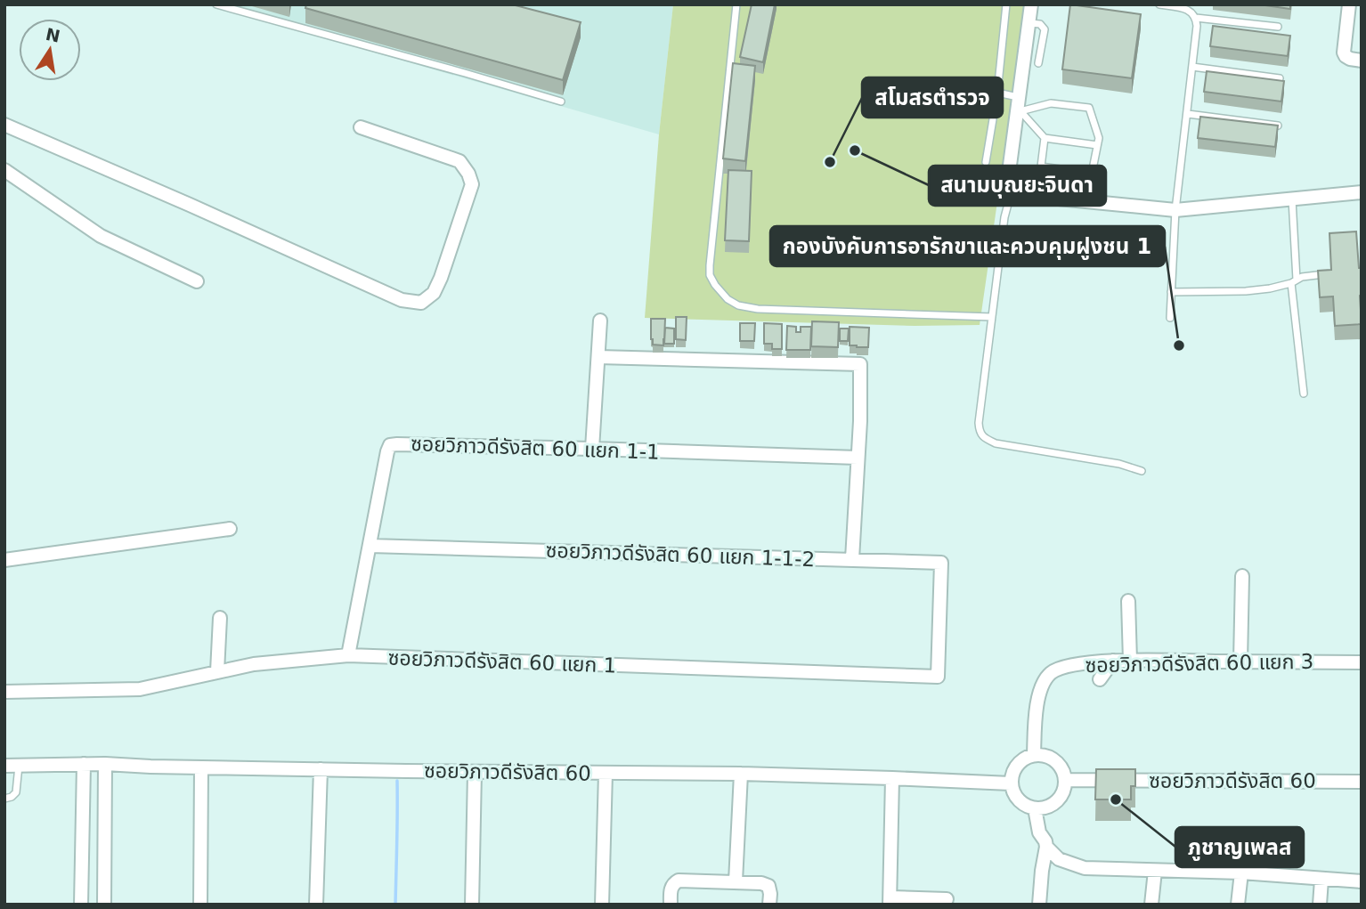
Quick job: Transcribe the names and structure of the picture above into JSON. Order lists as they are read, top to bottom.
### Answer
{
  "streets": {
    "street": [
      "ซอยวิภาวดีรังสิต 60 แยก 1-1",
      "ซอยวิภาวดีรังสิต 60 แยก 1-1-2",
      "ซอยวิภาวดีรังสิต 60 แยก 1",
      "ซอยวิภาวดีรังสิต 60 แยก 3",
      "ซอยวิภาวดีรังสิต 60"
    ]
  },
  "crossings": [
    ["ซอยวิภาวดีรังสิต 60 แยก 1-1", "ซอยวิภาวดีรังสิต 60 แยก 1-1-2"],
    ["ซอยวิภาวดีรังสิต 60 แยก 1-1", "ซอยวิภาวดีรังสิต 60 แยก 1"],
    ["ซอยวิภาวดีรังสิต 60 แยก 1-1-2", "ซอยวิภาวดีรังสิต 60 แยก 1"],
    ["ซอยวิภาวดีรังสิต 60 แยก 3", "ซอยวิภาวดีรังสิต 60"]
  ],
  "places": [
    "สนามบุณยะจินดา",
    "สโมสรตำรวจ",
    "กองบังคับการอารักขาและควบคุมฝูงชน 1",
    "ภูชาญเพลส"
  ],
  "north": "top"
}
